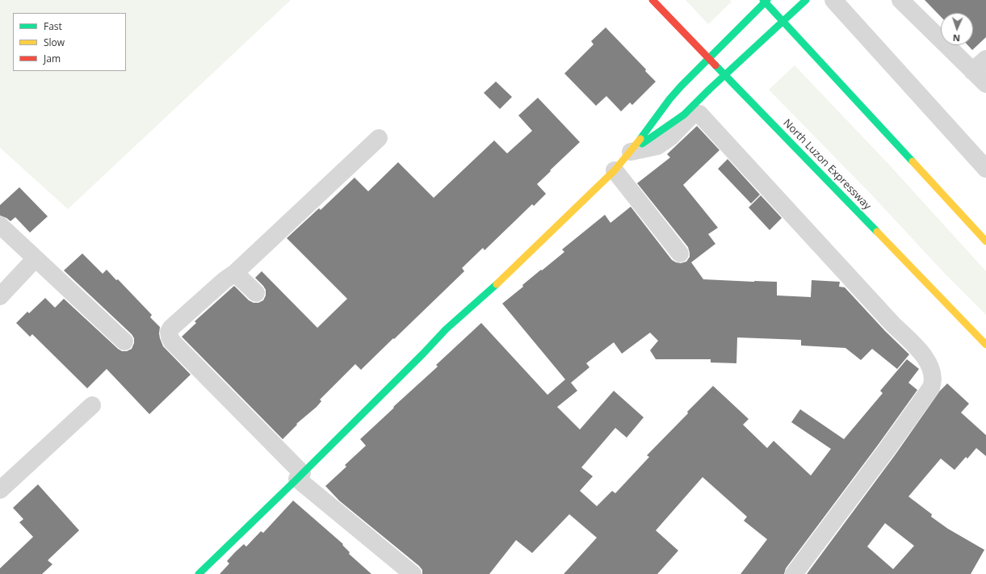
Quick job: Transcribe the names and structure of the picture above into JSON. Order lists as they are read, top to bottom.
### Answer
{
  "streets": {
    "main road": ["North Luzon Expressway"]
  },
  "legend": ["Fast", "Slow", "Jam"],
  "north": "bottom"
}
